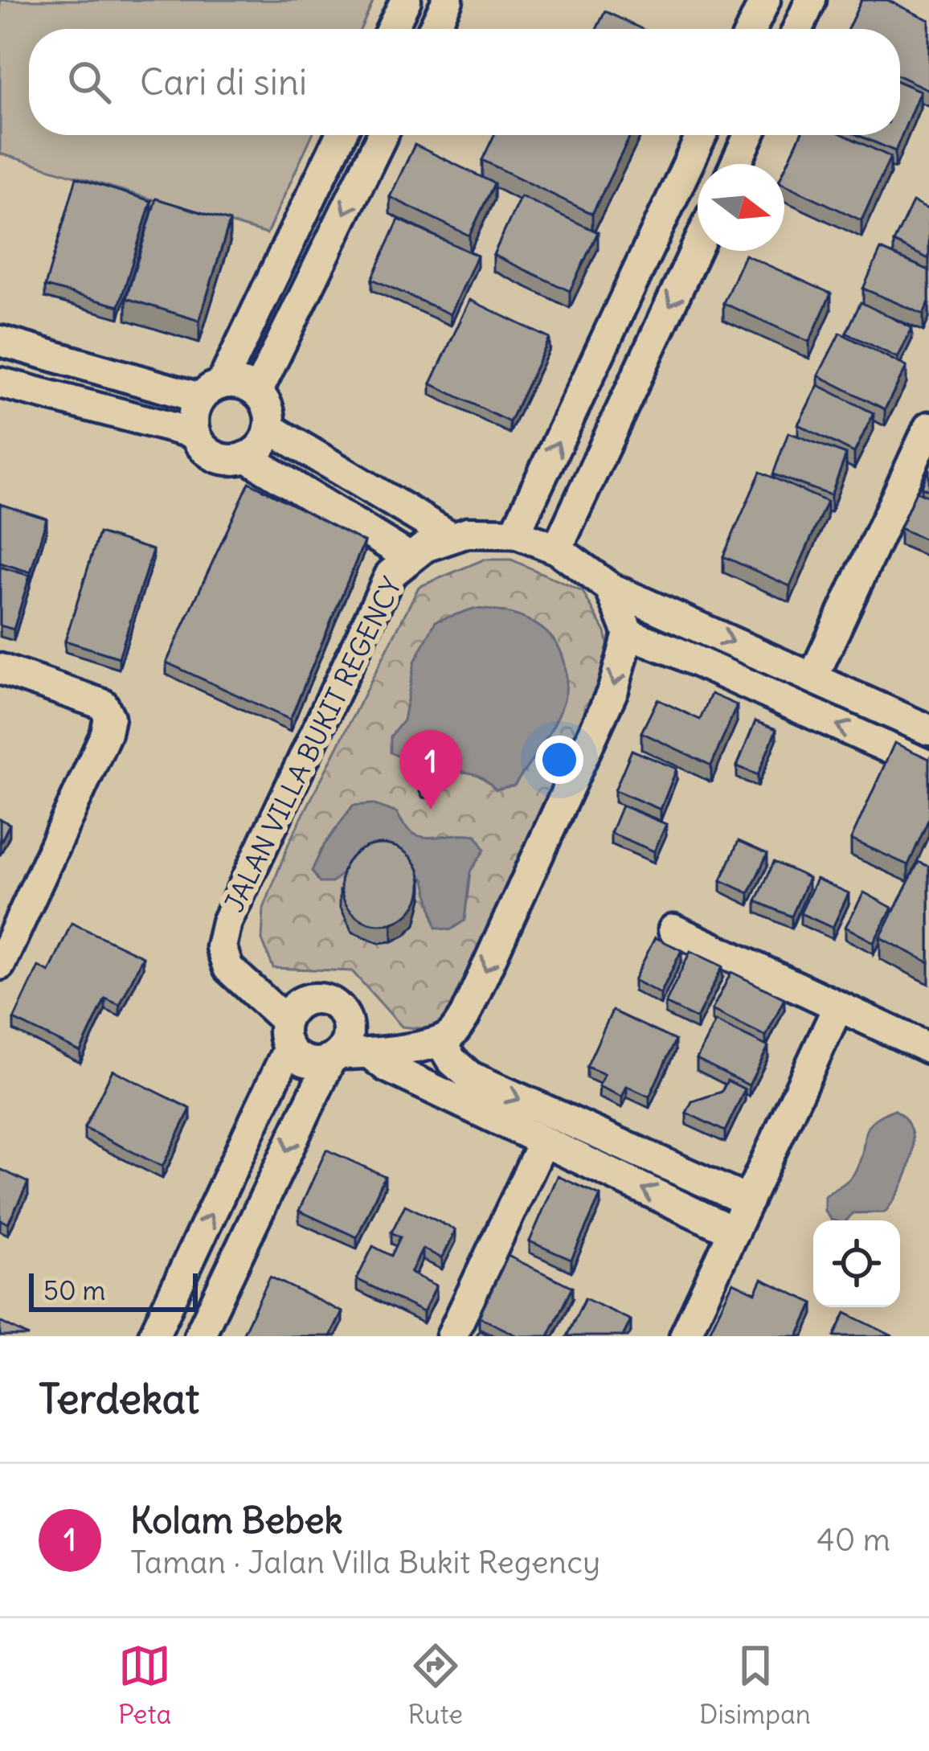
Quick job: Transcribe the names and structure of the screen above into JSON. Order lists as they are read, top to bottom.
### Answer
{
  "streets": {
    "street": ["JALAN VILLA BUKIT REGENCY"]
  },
  "scale_bar": "50 m",
  "north": "right",
  "page": {
    "search": "Cari di sini",
    "pins": "1",
    "scale": "50 m",
    "heading": "Terdekat",
    "list": [
      {
        "mark": "1",
        "name": "Kolam Bebek",
        "note": "Taman · Jalan Villa Bukit Regency",
        "value": "40 m"
      }
    ],
    "nav": ["Peta", "Rute", "Disimpan"]
  }
}
